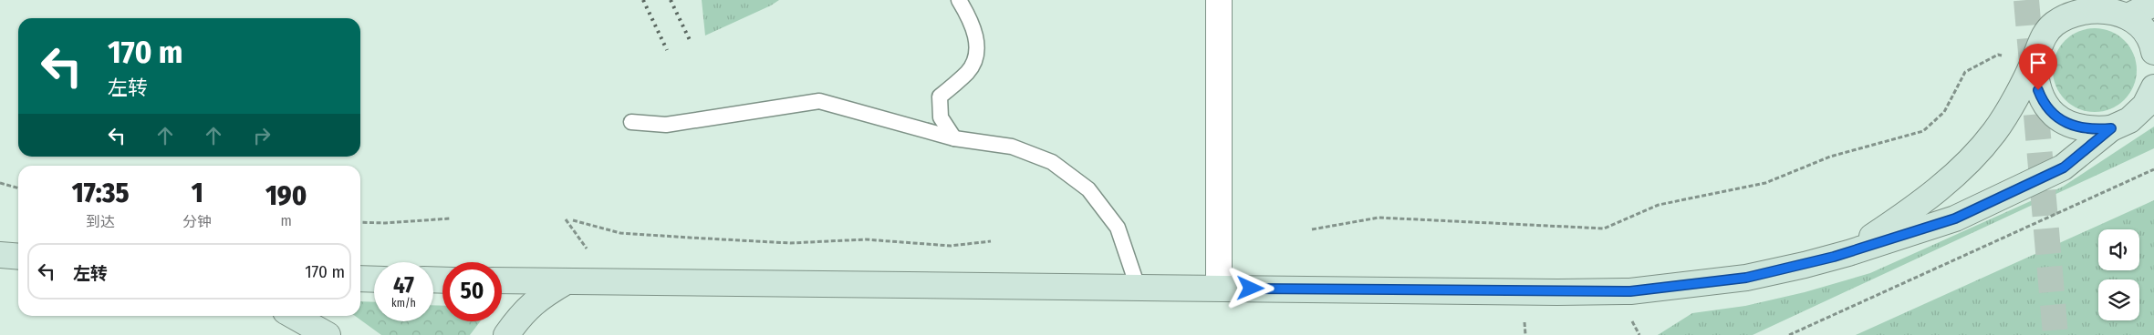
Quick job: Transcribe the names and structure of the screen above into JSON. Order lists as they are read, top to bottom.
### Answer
{
  "page": {
    "turn": ["170 m", "左转"],
    "eta": [
      "17:35",
      "到达",
      "1",
      "分钟",
      "190",
      "m"
    ],
    "list": [
      {
        "name": "左转",
        "value": "170 m"
      }
    ],
    "speed": "47 km/h",
    "limit": "50"
  }
}
